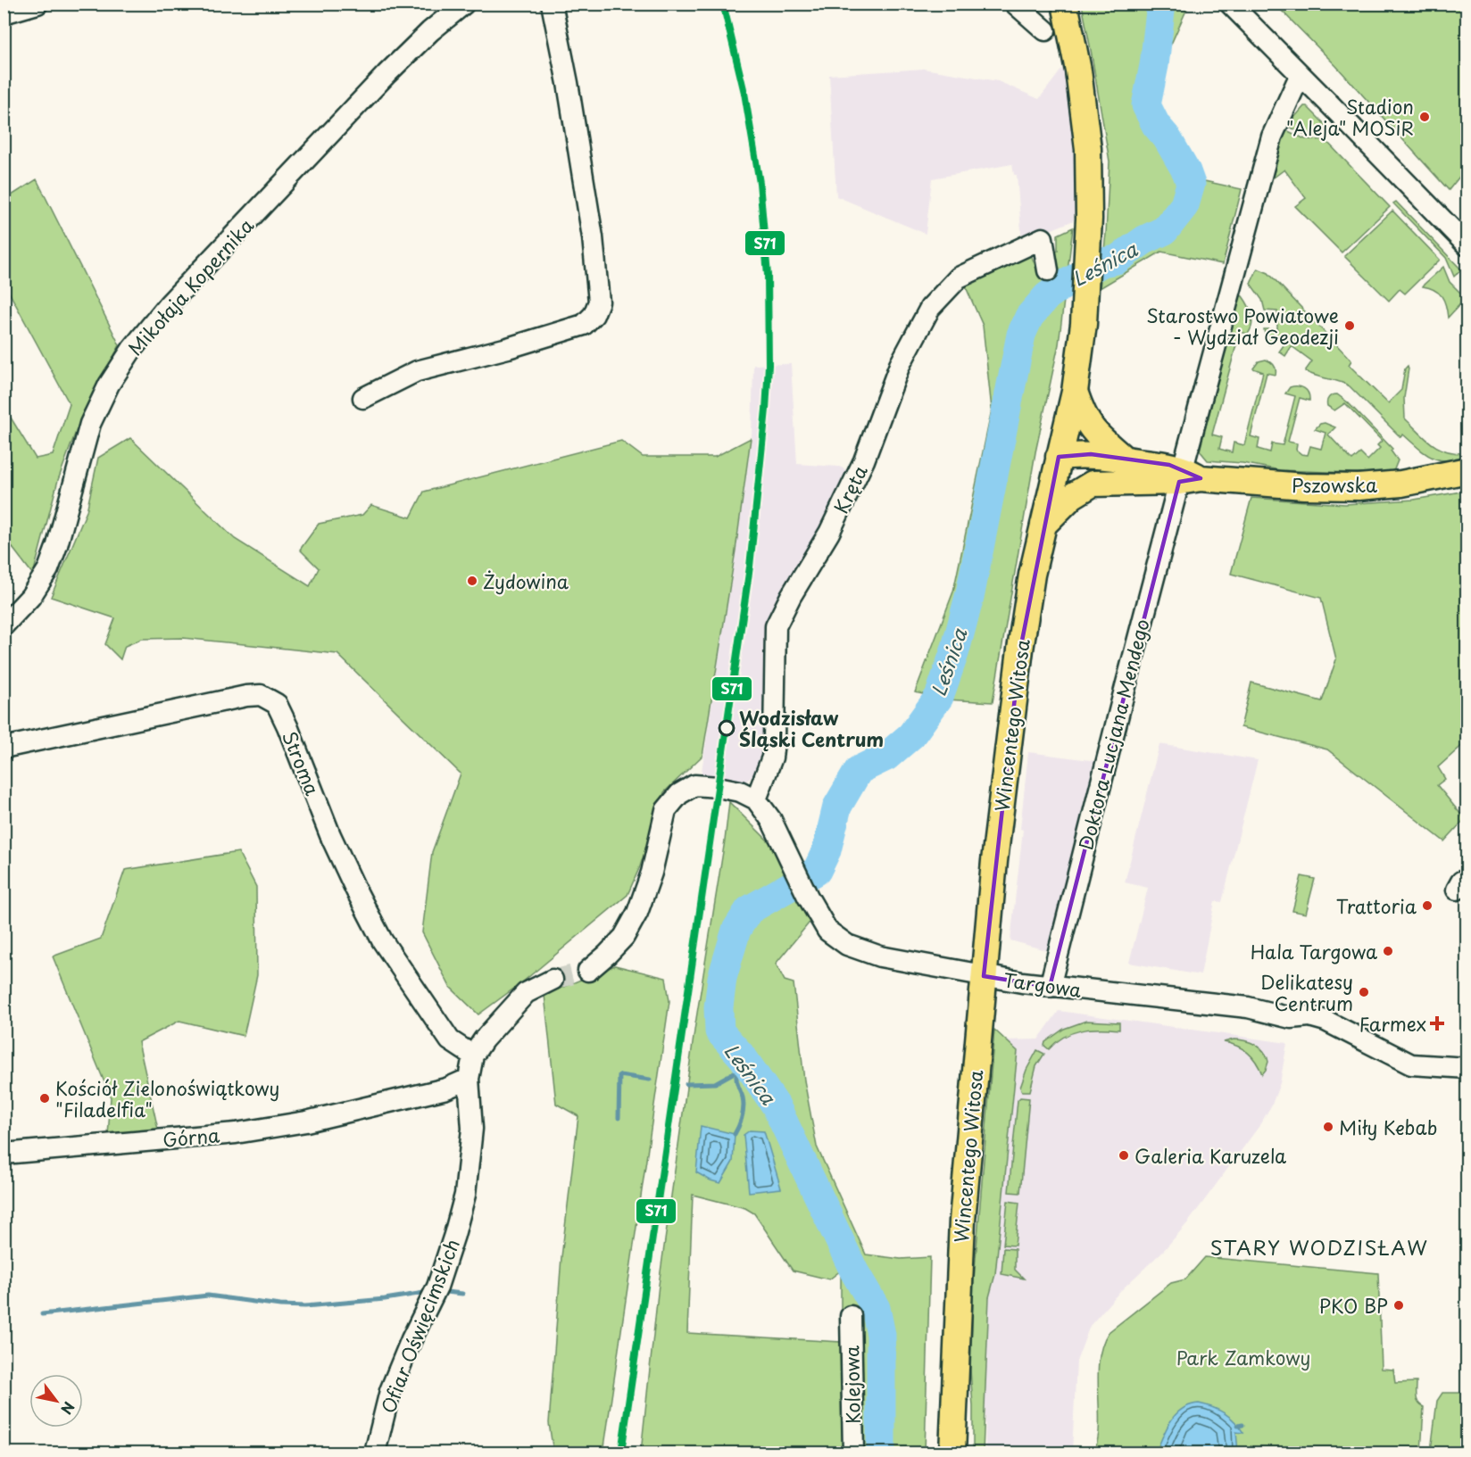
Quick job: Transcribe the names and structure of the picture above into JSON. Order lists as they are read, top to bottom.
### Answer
{
  "streets": {
    "main road": ["Pszowska", "Wincentego Witosa"],
    "street": [
      "Mikołaja Kopernika",
      "Kręta",
      "Doktora Lucjana Mendego",
      "Stroma",
      "Targowa",
      "Górna",
      "Ofiar Oświęcimskich",
      "Kolejowa"
    ]
  },
  "crossings": [
    ["Pszowska", "Wincentego Witosa"],
    ["Pszowska", "Doktora Lucjana Mendego"],
    ["Kręta", "Targowa"],
    ["Wincentego Witosa", "Targowa"],
    ["Doktora Lucjana Mendego", "Targowa"],
    ["Stroma", "Ofiar Oświęcimskich"],
    ["Górna", "Ofiar Oświęcimskich"]
  ],
  "districts": ["STARY WODZISŁAW"],
  "water": ["Leśnica"],
  "parks": ["Park Zamkowy"],
  "places": {
    "other": [
      "Stadion \"Aleja\" MOSiR",
      "Starostwo Powiatowe - Wydział Geodezji",
      "Żydowina",
      "Wodzisław Śląski Centrum",
      "Trattoria",
      "Hala Targowa",
      "Delikatesy Centrum",
      "Kościół Zielonoświątkowy \"Filadelfia\"",
      "Miły Kebab",
      "Galeria Karuzela",
      "PKO BP"
    ],
    "health": ["Farmex"]
  },
  "lines": ["transit line S71"],
  "north": "bottom right"
}
